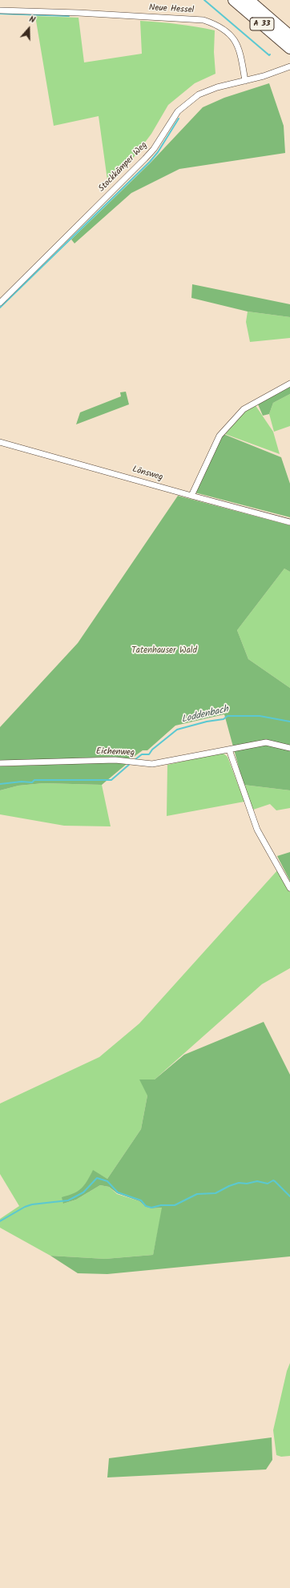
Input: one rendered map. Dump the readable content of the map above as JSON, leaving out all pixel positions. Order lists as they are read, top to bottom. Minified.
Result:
{"streets":{"highway":["A 33"],"street":["Neue Hessel","Stockkämper Weg","Lönsweg","Eichenweg"]},"crossings":[["Neue Hessel","Stockkämper Weg"]],"water":["Loddenbach"],"parks":["Tatenhauser Wald"],"north":"top"}
